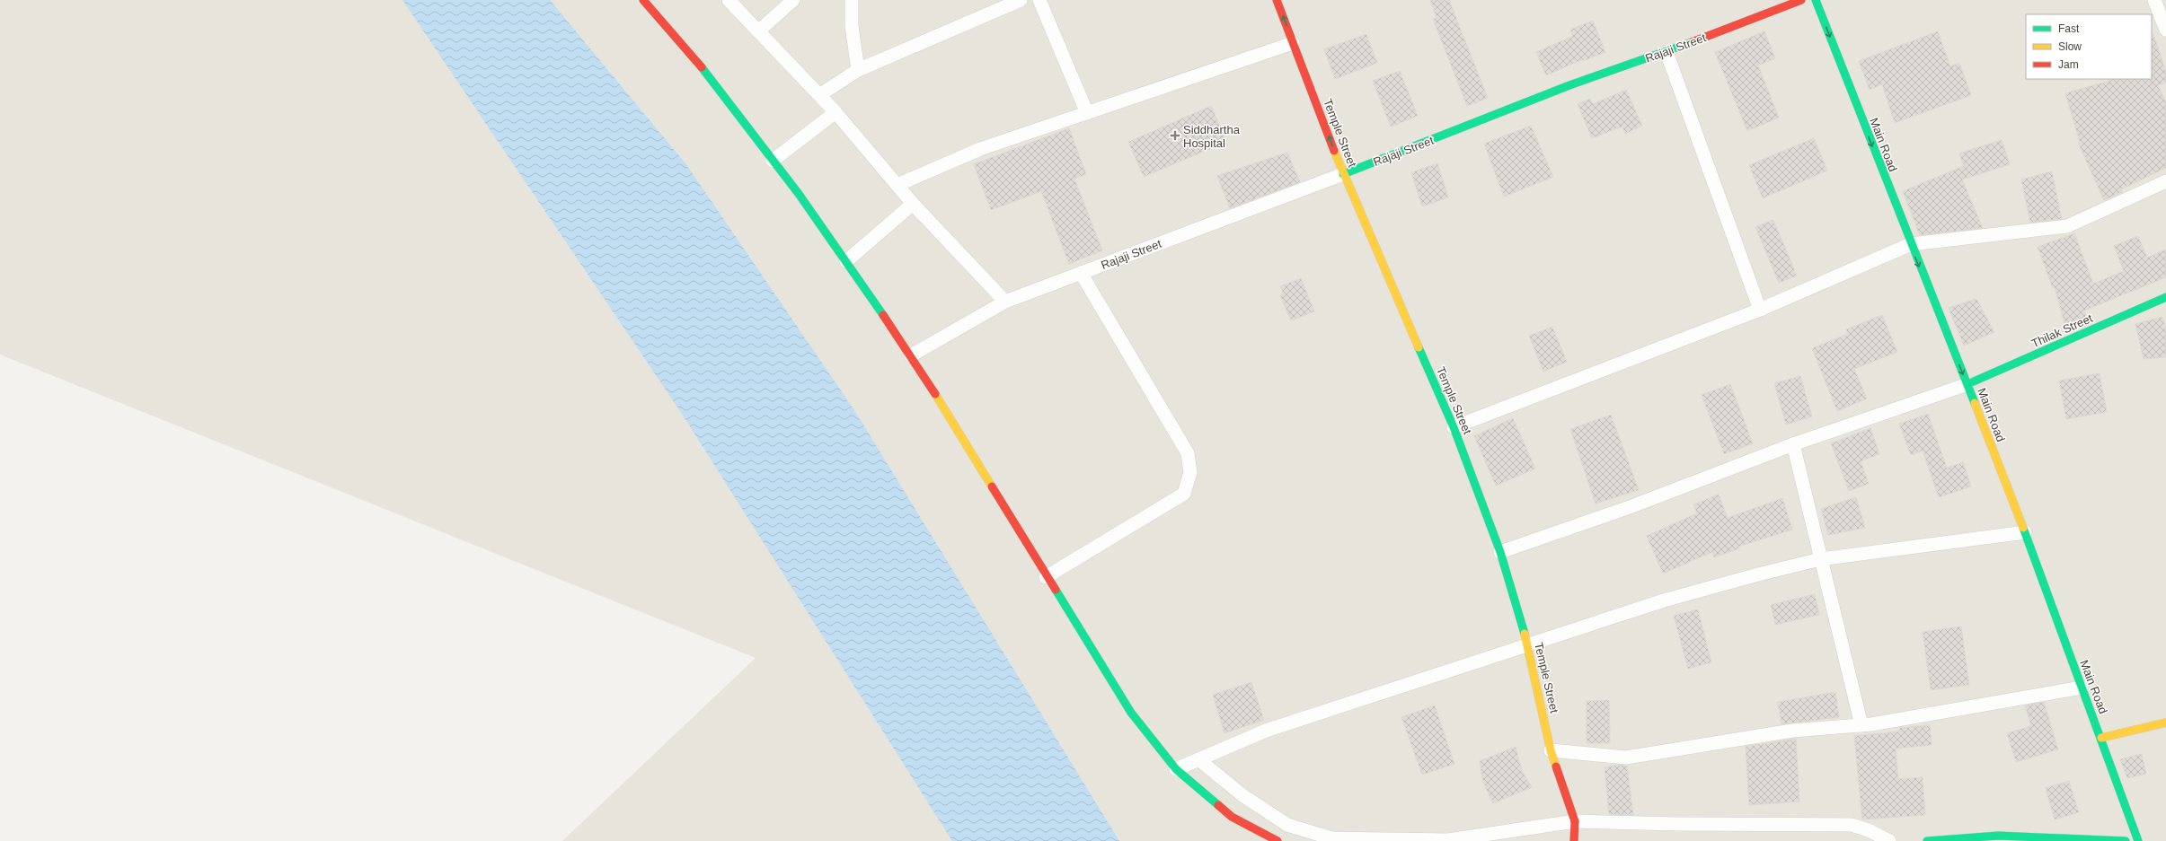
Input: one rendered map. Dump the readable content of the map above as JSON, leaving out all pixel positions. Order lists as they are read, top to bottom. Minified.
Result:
{"streets":{"main road":["Rajaji Street","Temple Street","Main Road","Thilak Street"]},"crossings":[["Rajaji Street","Temple Street"],["Main Road","Thilak Street"]],"one_way":["Main Road"],"places":{"health":["Siddhartha Hospital"]},"legend":["Fast","Slow","Jam"]}
